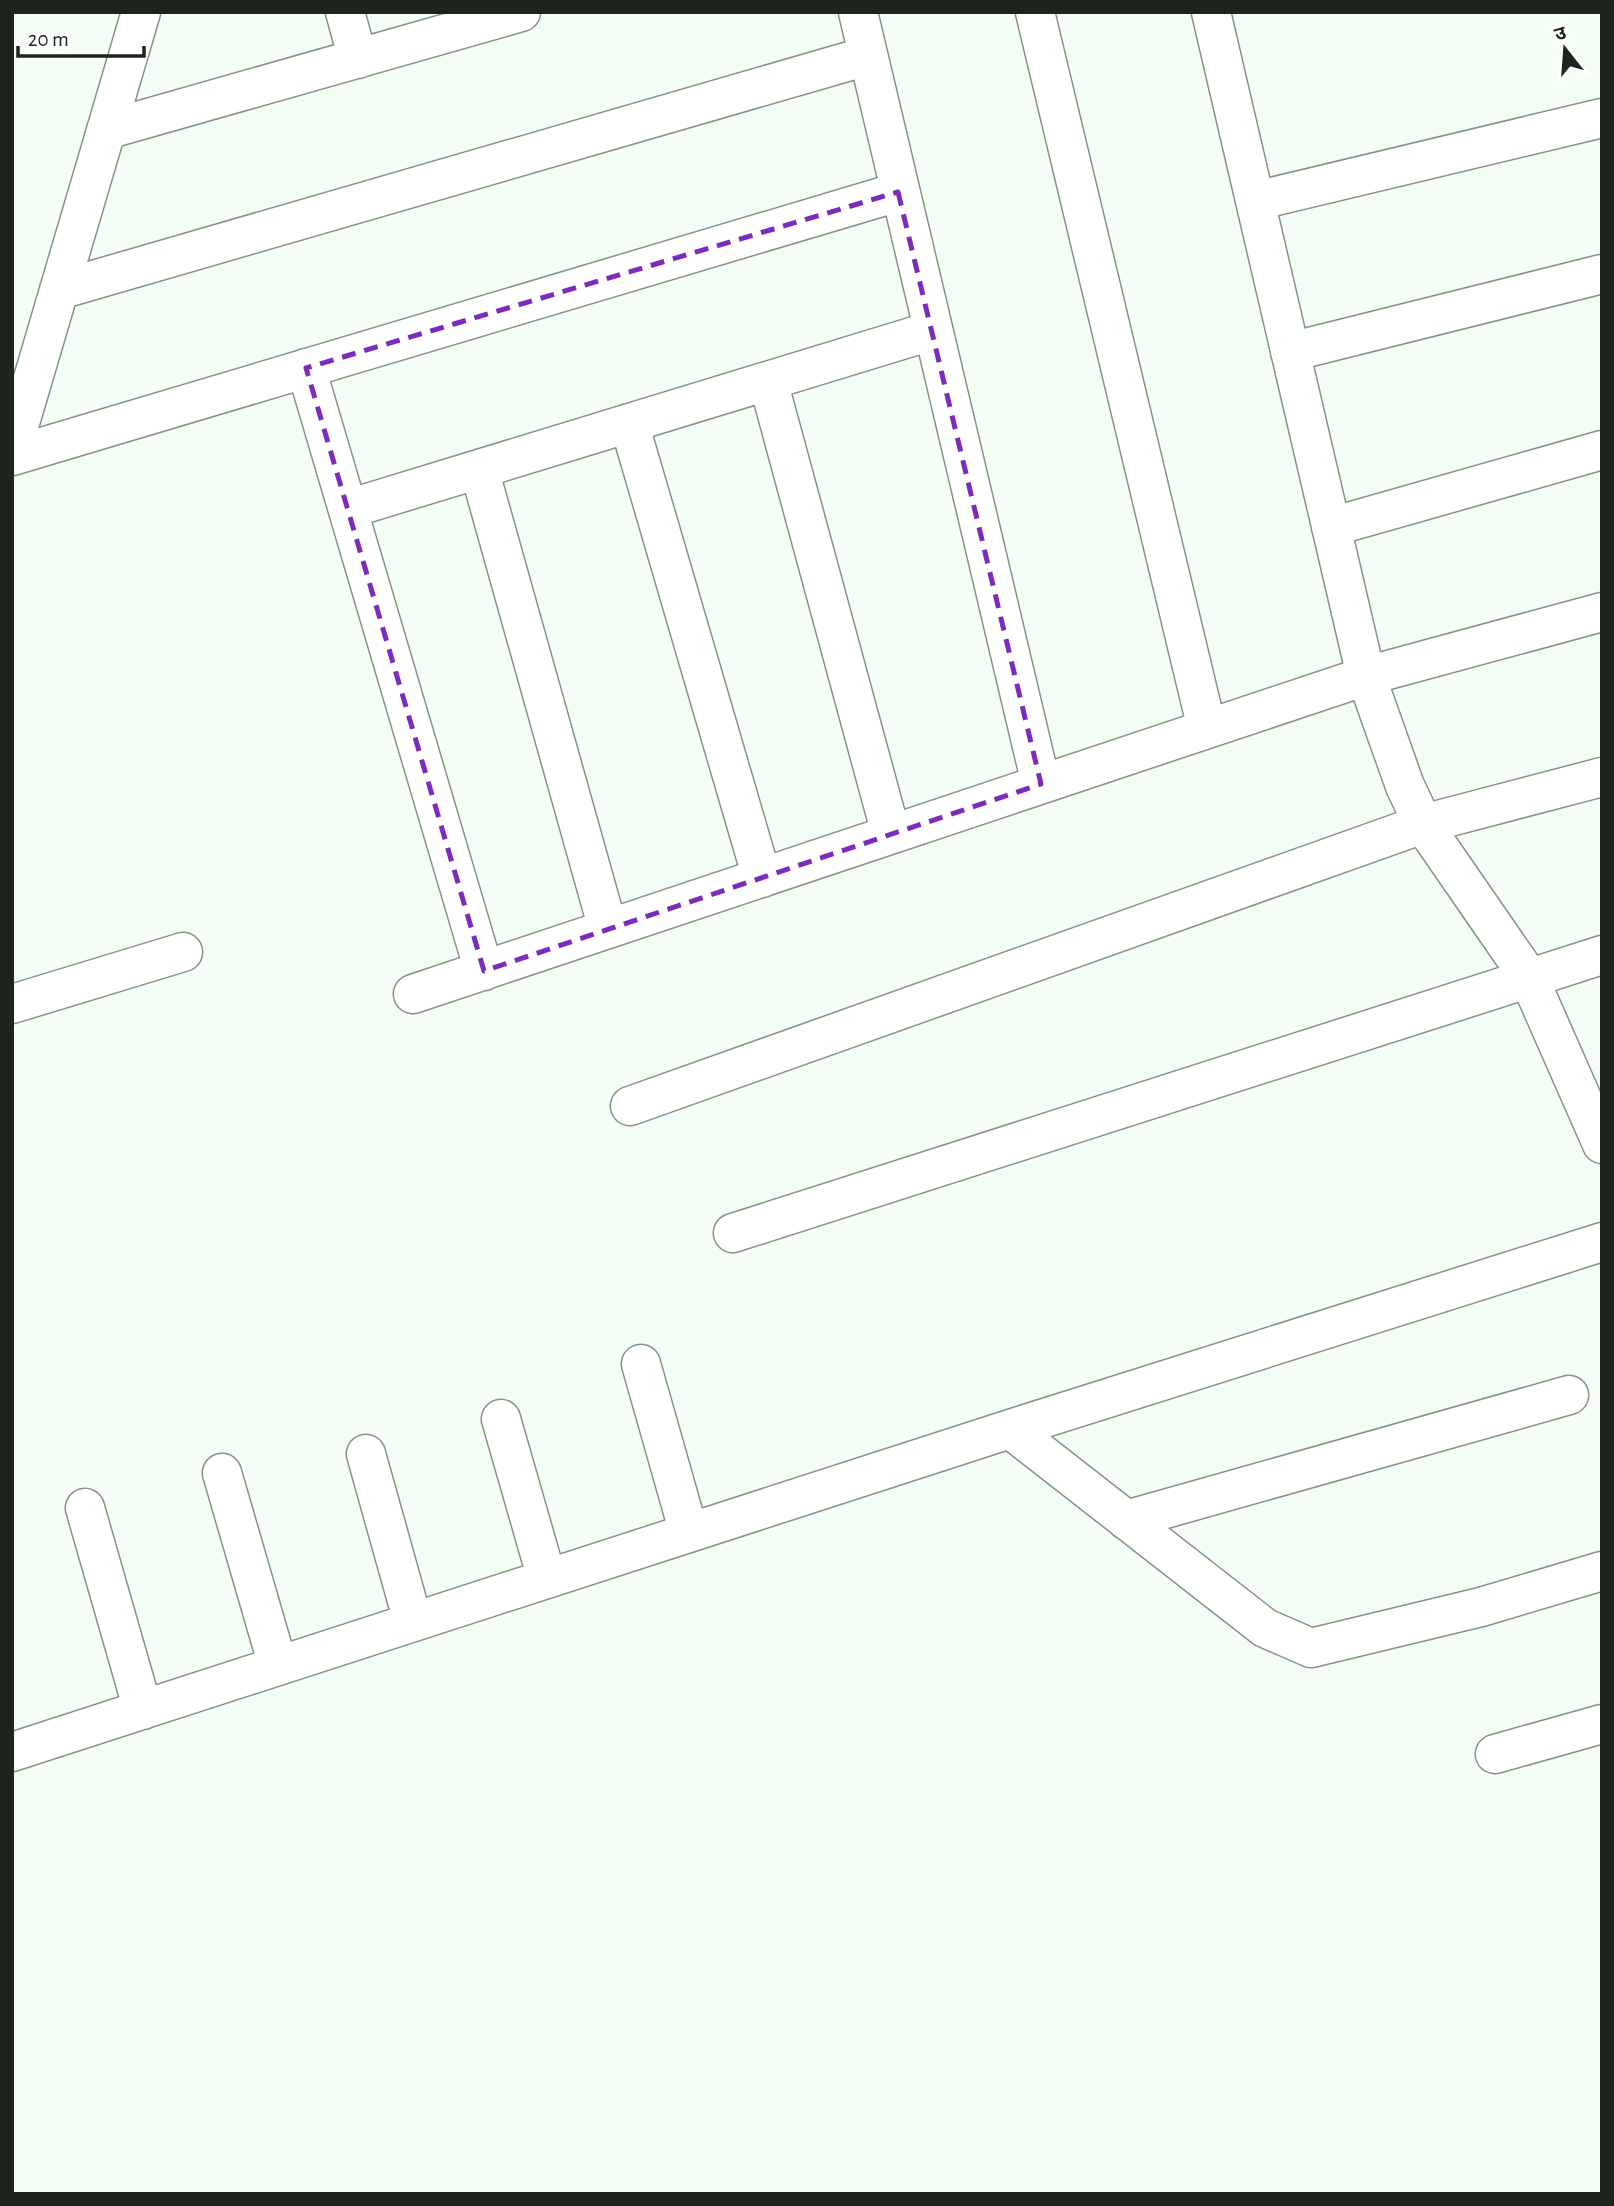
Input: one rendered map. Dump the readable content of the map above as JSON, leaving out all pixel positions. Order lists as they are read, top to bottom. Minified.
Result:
{"scale_bar":"20 m","north":"top"}
